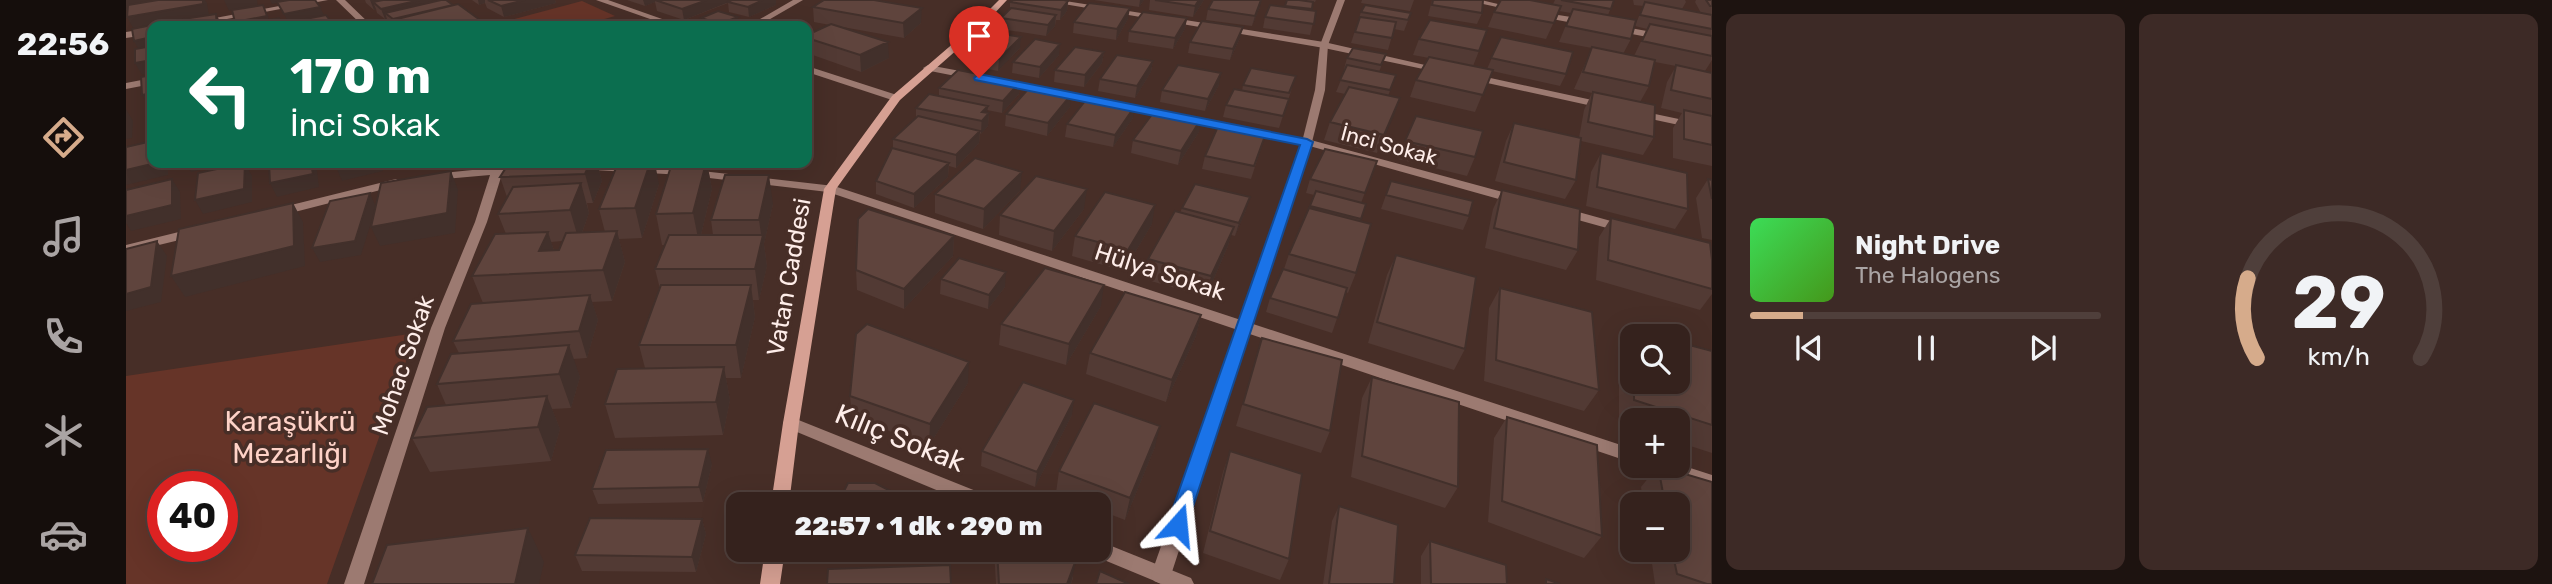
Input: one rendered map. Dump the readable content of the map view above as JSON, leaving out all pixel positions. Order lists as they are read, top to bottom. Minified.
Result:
{"streets":{"main road":["Vatan Caddesi"],"street":["İnci Sokak","Hülya Sokak","Mohac Sokak","Kılıç Sokak"]},"crossings":[["Hülya Sokak","Vatan Caddesi"],["Vatan Caddesi","Kılıç Sokak"]],"parks":["Karaşükrü Mezarlığı"],"page":{"tabs":"22:56","turn":["170 m","İnci Sokak"],"song":["Night Drive","The Halogens"],"map_buttons":["+","−"],"limit":"40","trip":"22:57 · 1 dk · 290 m","gauge":["29","km/h"]}}
